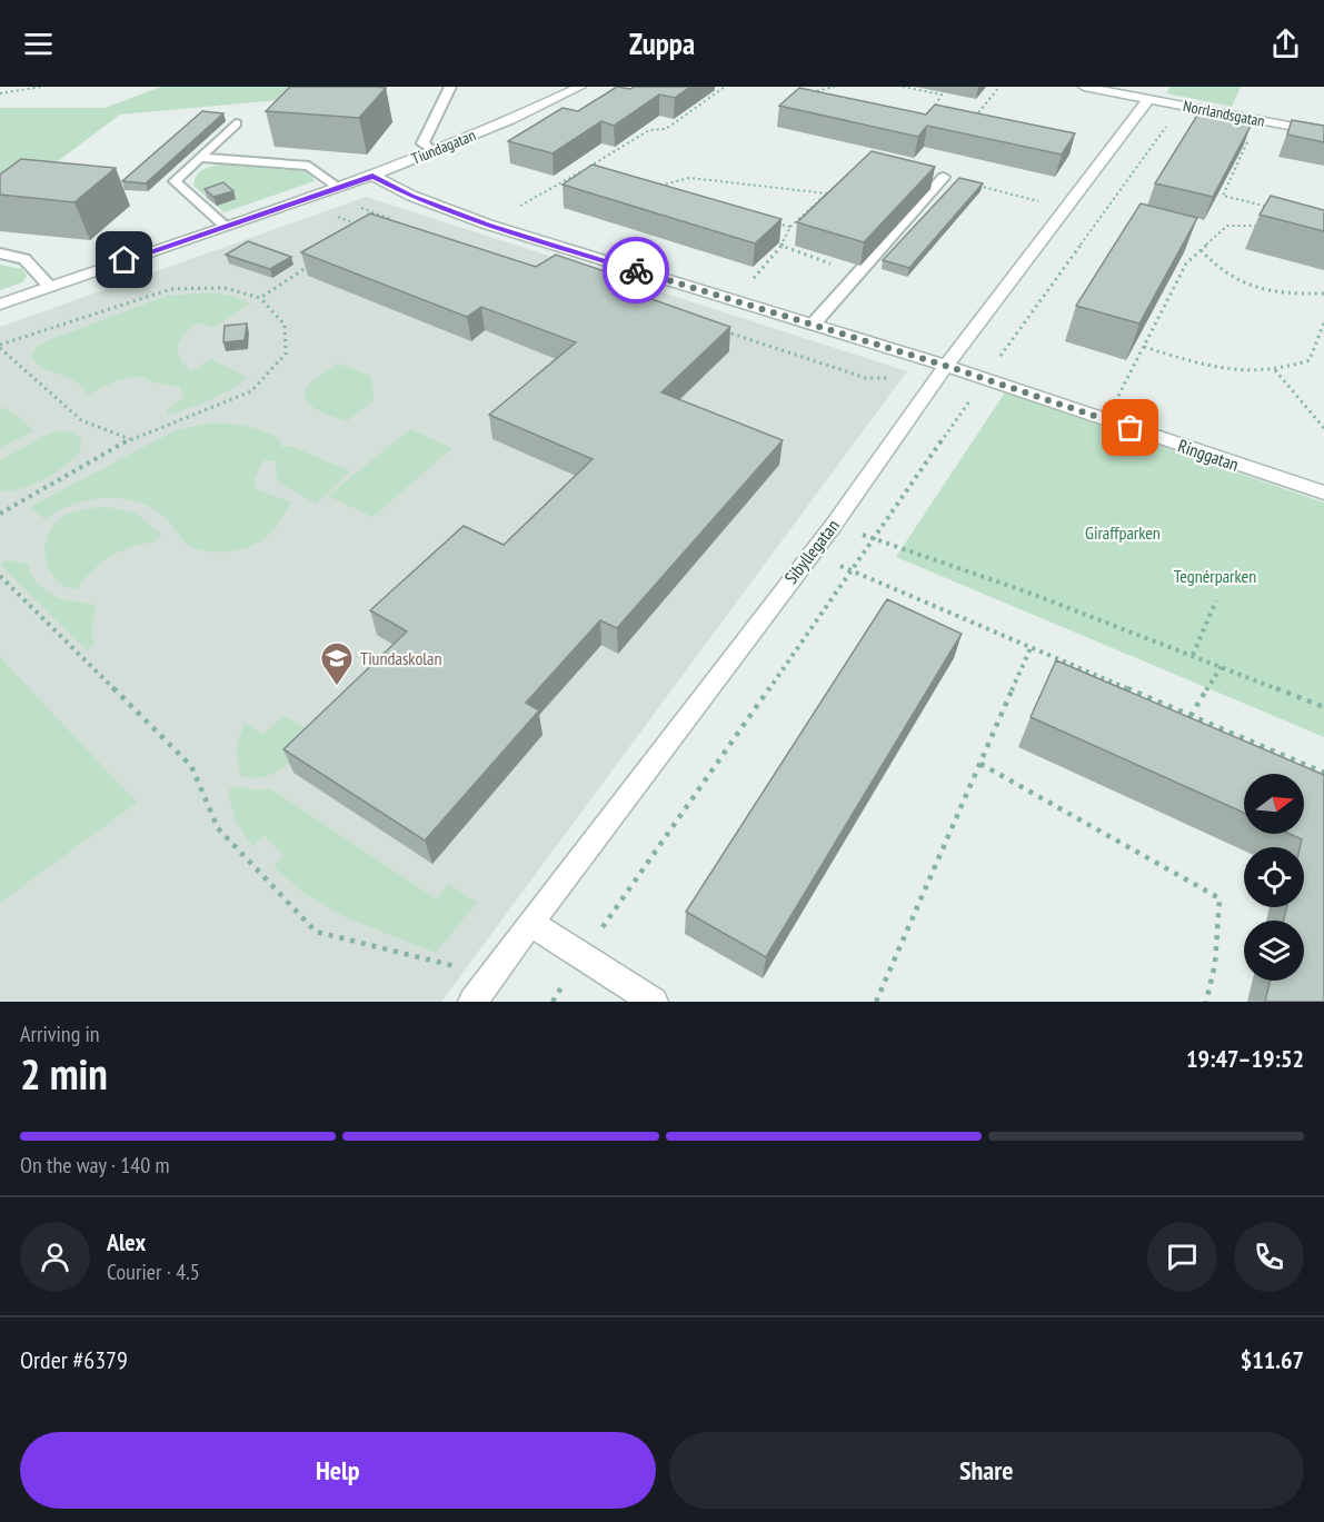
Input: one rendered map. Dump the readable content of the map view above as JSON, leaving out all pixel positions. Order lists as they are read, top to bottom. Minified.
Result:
{"streets":{"street":["Norrlandsgatan","Tiundagatan","Ringgatan","Sibyllegatan"]},"crossings":[["Norrlandsgatan","Sibyllegatan"],["Tiundagatan","Ringgatan"],["Ringgatan","Sibyllegatan"]],"parks":["Giraffparken","Tegnérparken"],"places":{"school or university":["Tiundaskolan"]},"north":"right","page":{"header":"Zuppa","heading":["2 min","Arriving in","19:47–19:52"],"panel":["Alex","Courier · 4.5","Order #6379","$11.67"],"bar":"On the way · 140 m","buttons":["Help","Share"]}}
